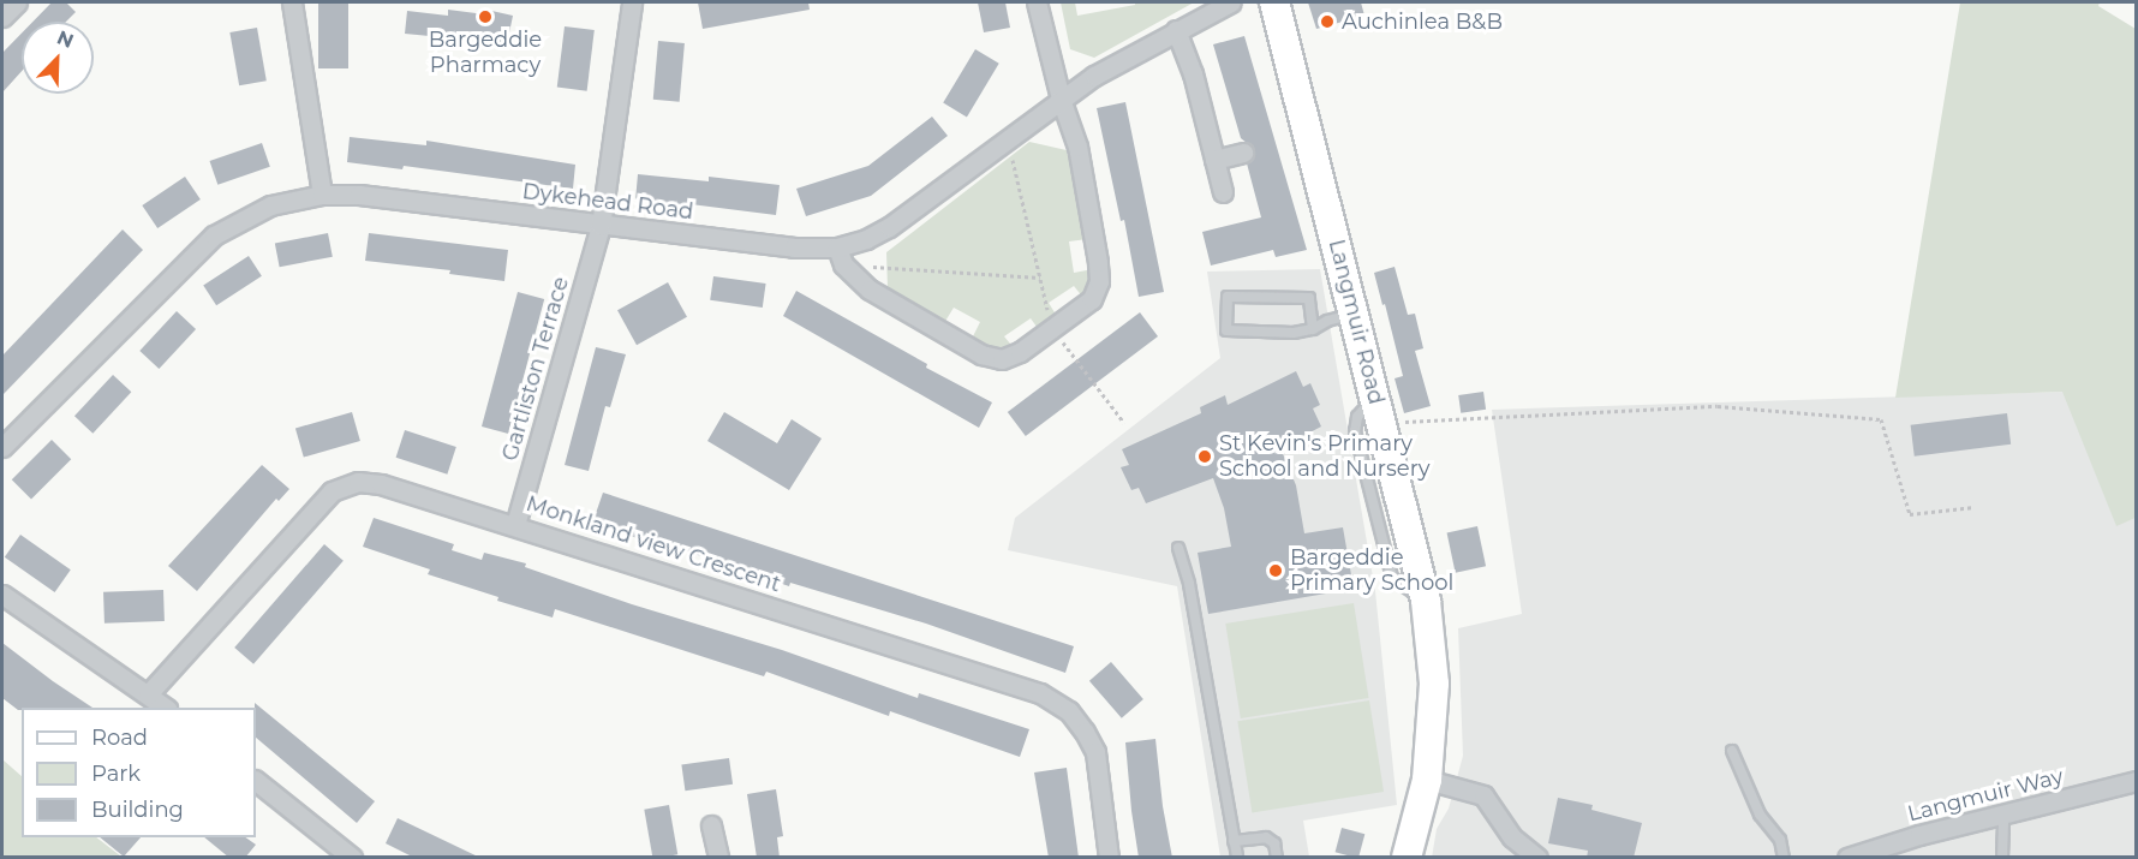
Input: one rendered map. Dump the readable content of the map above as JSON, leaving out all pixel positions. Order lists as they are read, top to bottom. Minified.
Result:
{"streets":{"main road":["Langmuir Road"],"street":["Dykehead Road","Gartliston Terrace","Monkland view Crescent","Langmuir Way"]},"crossings":[["Dykehead Road","Gartliston Terrace"],["Gartliston Terrace","Monkland view Crescent"]],"places":["Bargeddie Pharmacy","Auchinlea B&B","St Kevin's Primary School and Nursery","Bargeddie Primary School"],"legend":["Road","Park","Building"],"north":"top right"}
